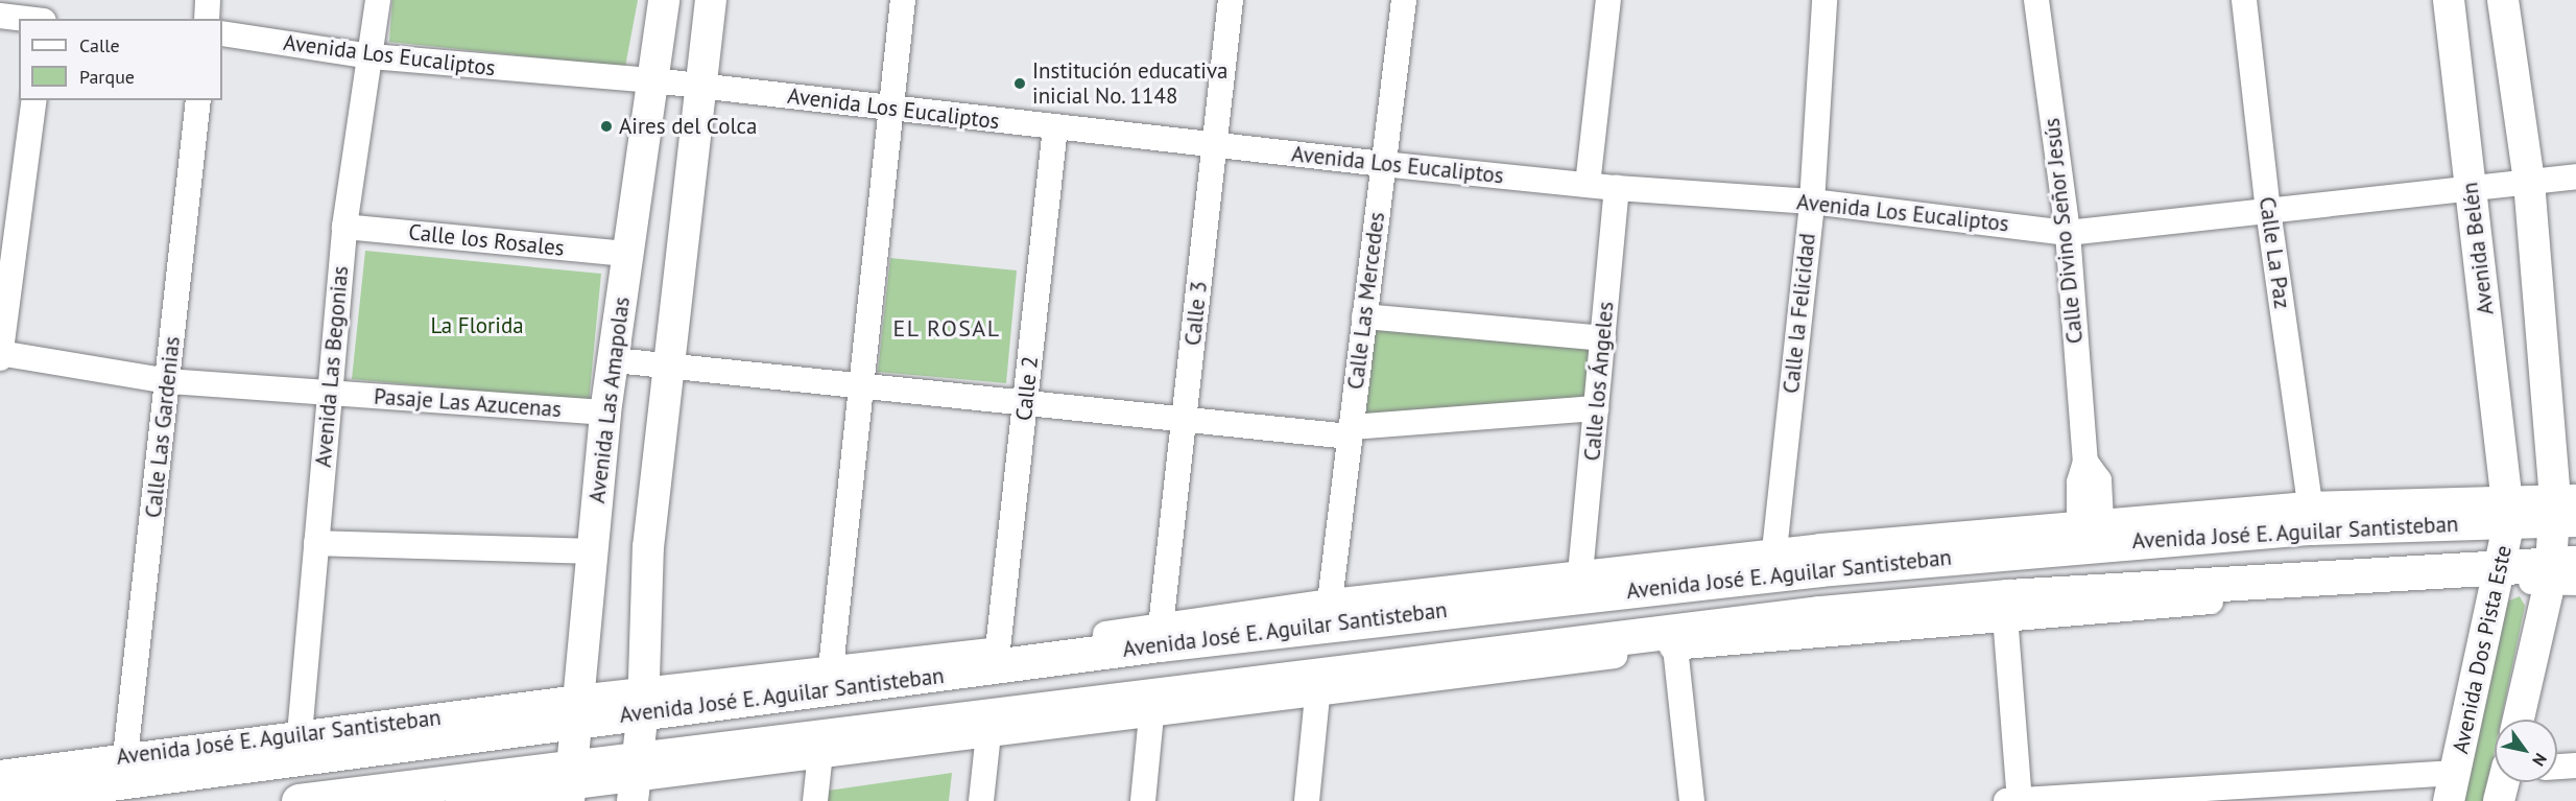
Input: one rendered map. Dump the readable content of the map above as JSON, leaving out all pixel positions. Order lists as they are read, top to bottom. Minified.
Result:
{"streets":{"main road":["Avenida José E. Aguilar Santisteban"],"street":["Avenida Los Eucaliptos","Calle Divino Señor Jesús","Calle los Rosales","Avenida Belén","Calle La Paz","Calle Las Mercedes","Calle 3","Calle la Felicidad","Avenida Las Begonias","Calle los Ángeles","Calle 2","Avenida Las Amapolas","Pasaje Las Azucenas","Calle Las Gardenias","Avenida Dos Pista Este"]},"crossings":[["Avenida Los Eucaliptos","Calle Divino Señor Jesús"],["Avenida Los Eucaliptos","Avenida Belén"],["Avenida Los Eucaliptos","Calle La Paz"],["Avenida Los Eucaliptos","Calle Las Mercedes"],["Avenida Los Eucaliptos","Calle 3"],["Avenida Los Eucaliptos","Calle la Felicidad"],["Avenida Los Eucaliptos","Avenida Las Begonias"],["Avenida Los Eucaliptos","Calle los Ángeles"],["Avenida Los Eucaliptos","Calle 2"],["Avenida Los Eucaliptos","Avenida Las Amapolas"],["Calle Divino Señor Jesús","Avenida José E. Aguilar Santisteban"],["Calle los Rosales","Avenida Las Begonias"],["Calle los Rosales","Avenida Las Amapolas"],["Avenida Belén","Avenida José E. Aguilar Santisteban"],["Avenida Belén","Avenida Dos Pista Este"],["Calle La Paz","Avenida José E. Aguilar Santisteban"],["Calle Las Mercedes","Avenida José E. Aguilar Santisteban"],["Calle 3","Avenida José E. Aguilar Santisteban"],["Calle la Felicidad","Avenida José E. Aguilar Santisteban"],["Avenida Las Begonias","Pasaje Las Azucenas"],["Avenida Las Begonias","Avenida José E. Aguilar Santisteban"],["Calle los Ángeles","Avenida José E. Aguilar Santisteban"],["Calle 2","Avenida José E. Aguilar Santisteban"],["Avenida Las Amapolas","Pasaje Las Azucenas"],["Avenida Las Amapolas","Avenida José E. Aguilar Santisteban"],["Pasaje Las Azucenas","Calle Las Gardenias"],["Calle Las Gardenias","Avenida José E. Aguilar Santisteban"],["Avenida José E. Aguilar Santisteban","Avenida Dos Pista Este"]],"districts":["EL ROSAL"],"parks":["La Florida"],"places":["Institución educativa inicial No. 1148","Aires del Colca"],"legend":["Calle","Parque"],"north":"bottom right"}
